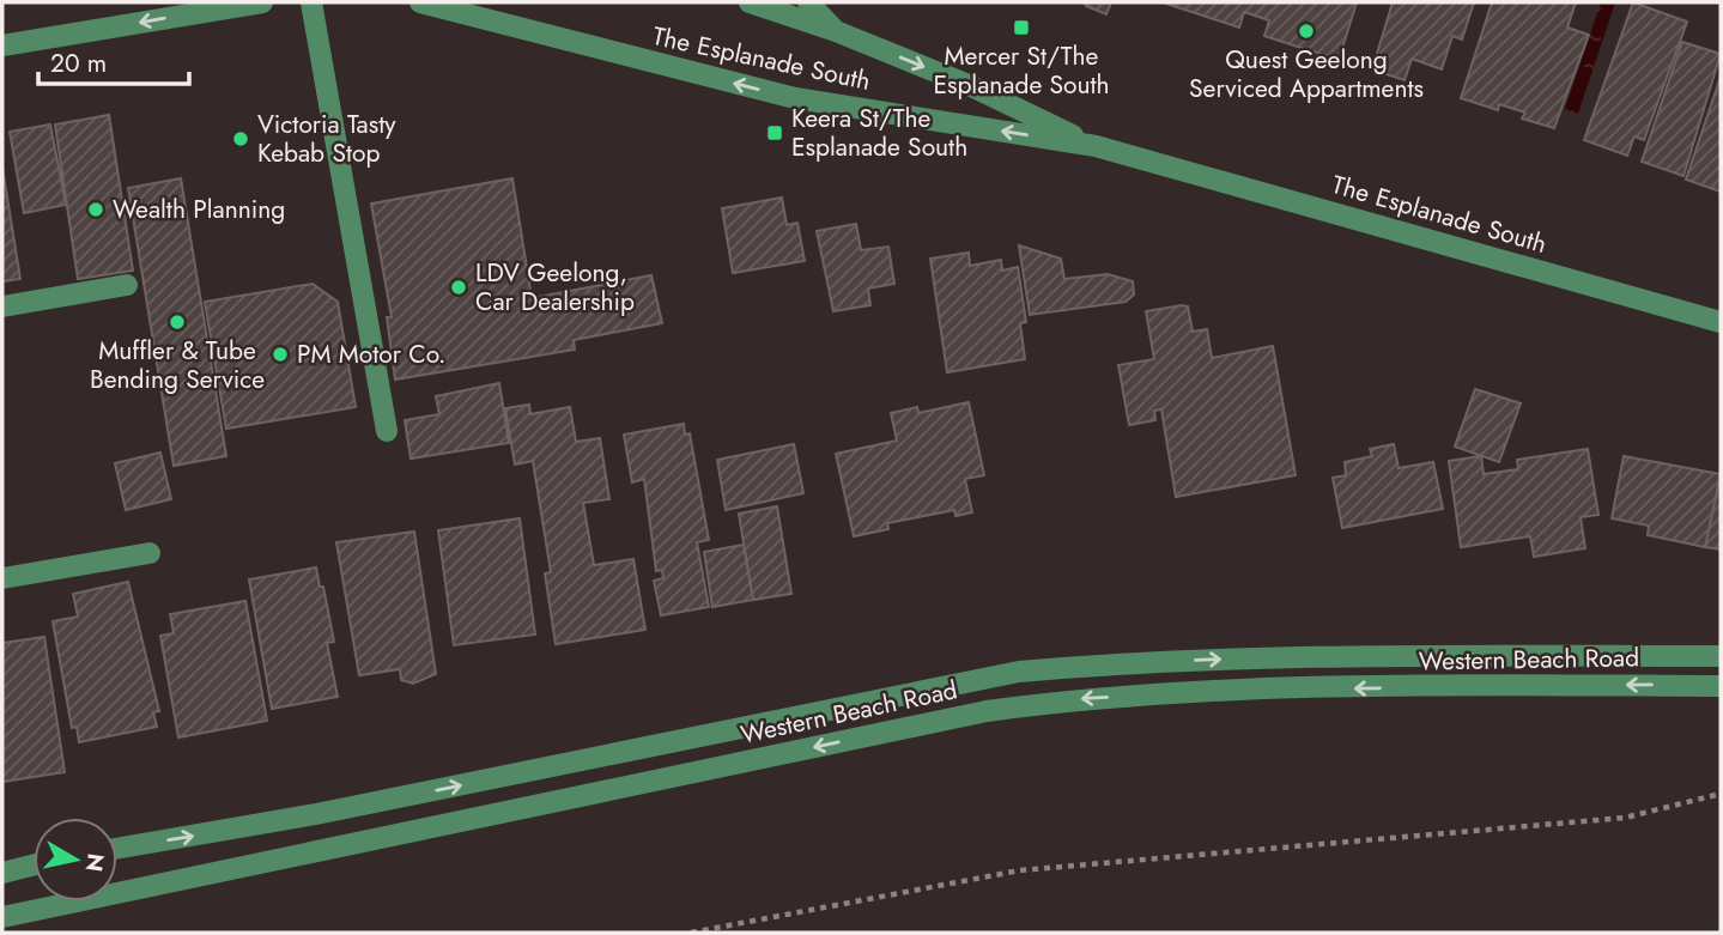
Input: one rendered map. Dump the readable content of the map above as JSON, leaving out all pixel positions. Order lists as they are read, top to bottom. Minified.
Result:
{"streets":{"street":["The Esplanade South","Western Beach Road"]},"places":{"transit":["Mercer St/The Esplanade South","Keera St/The Esplanade South"],"other":["Quest Geelong Serviced Appartments","Victoria Tasty Kebab Stop","Wealth Planning","LDV Geelong, Car Dealership","Muffler & Tube Bending Service","PM Motor Co."]},"scale_bar":"20 m","north":"right"}
